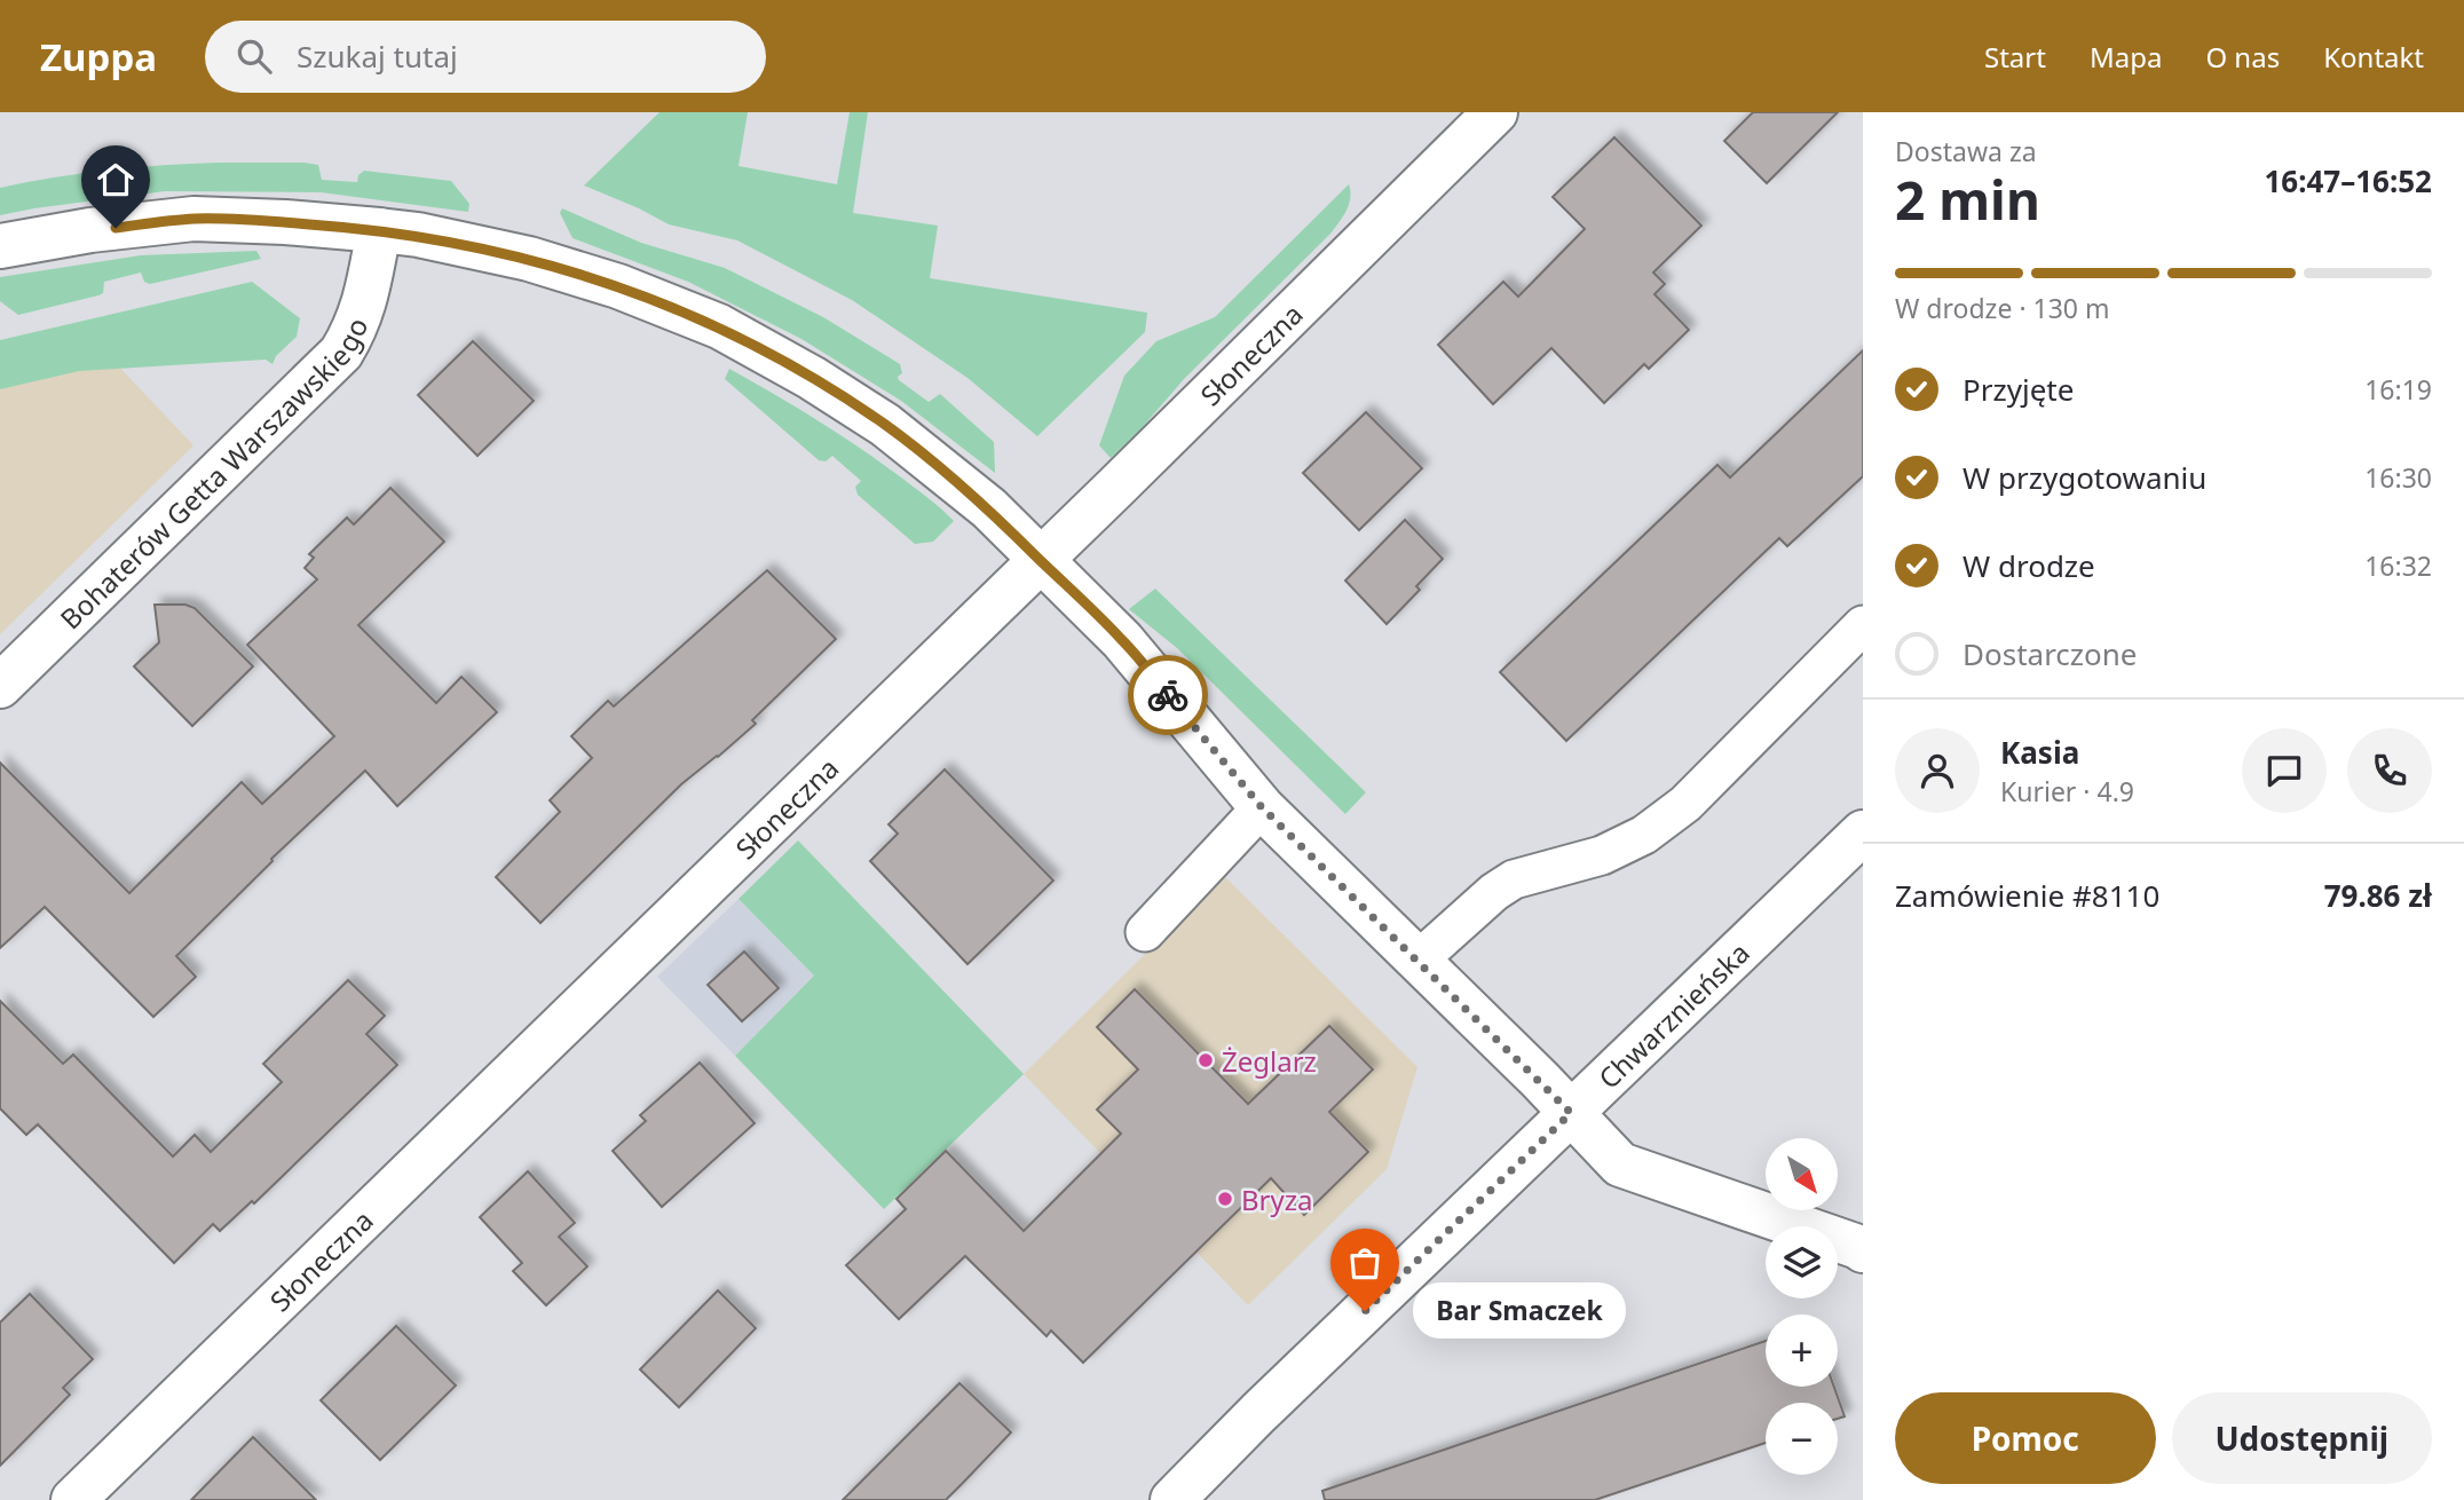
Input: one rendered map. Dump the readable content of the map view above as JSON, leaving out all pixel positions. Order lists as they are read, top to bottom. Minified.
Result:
{"streets":{"street":["Słoneczna","Bohaterów Getta Warszawskiego","Chwarznieńska"]},"places":["Żeglarz","Bryza","Bar Smaczek"],"north":"bottom right","page":{"header":"Zuppa","search":"Szukaj tutaj","nav":["Start","Mapa","O nas","Kontakt"],"heading":["2 min","Dostawa za","16:47–16:52"],"panel":["Kasia","Kurier · 4.9","Zamówienie #8110","79.86 zł"],"bar":"W drodze · 130 m","list":[["Przyjęte","16:19"],["W przygotowaniu","16:30"],["W drodze","16:32"],"Dostarczone"],"map_buttons":["+","−"],"bubble":"Bar Smaczek","buttons":["Pomoc","Udostępnij"]}}
